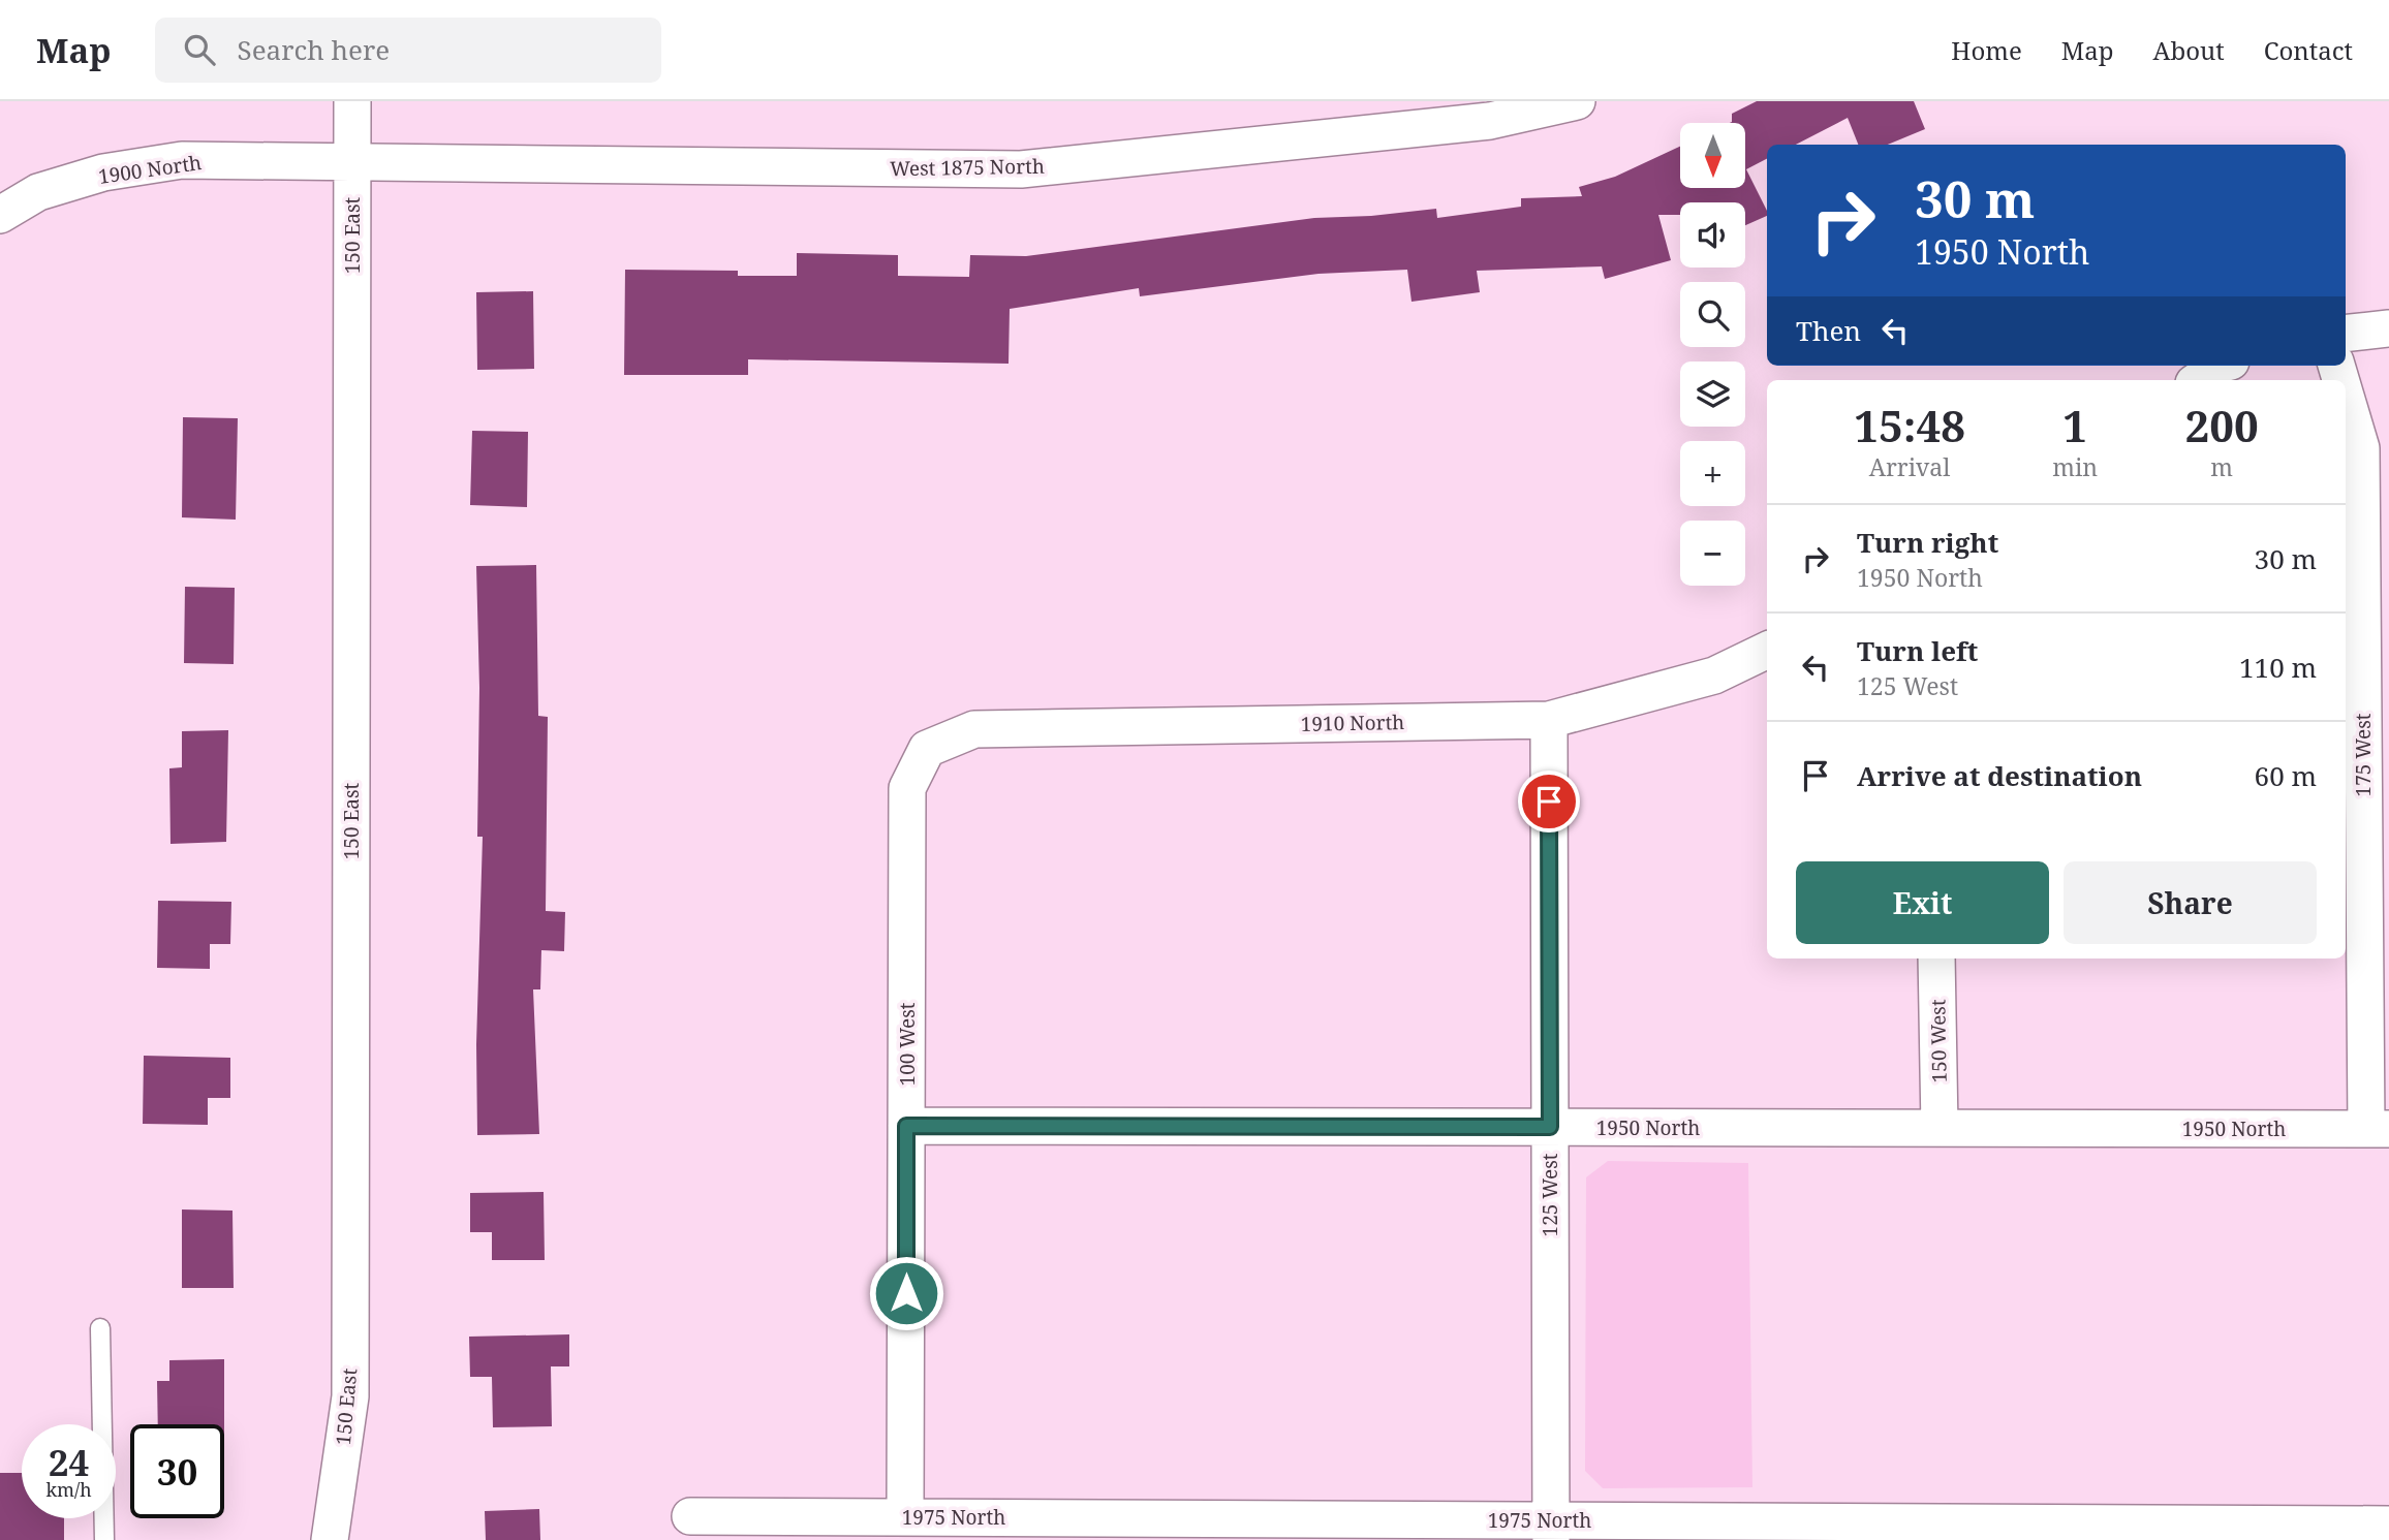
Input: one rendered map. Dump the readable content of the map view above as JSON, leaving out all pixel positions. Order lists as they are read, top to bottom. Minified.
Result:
{"streets":{"street":["West 1875 North","1900 North","150 East","1910 North","175 West","150 West","100 West","1950 North","125 West","1975 North"]},"crossings":[["West 1875 North","1900 North"],["West 1875 North","150 East"],["1900 North","150 East"],["1910 North","100 West"],["1910 North","125 West"],["175 West","1950 North"],["150 West","1950 North"],["100 West","1950 North"],["100 West","1975 North"],["1950 North","125 West"],["125 West","1975 North"]],"north":"bottom","page":{"header":"Map","search":"Search here","nav":["Home","Map","About","Contact"],"map_buttons":["+","−"],"turn":["30 m","1950 North"],"then":"Then","eta":["15:48","Arrival","1","min","200","m"],"list":[{"name":"Turn right","note":"1950 North","value":"30 m"},{"name":"Turn left","note":"125 West","value":"110 m"},{"name":"Arrive at destination","value":"60 m"}],"buttons":["Exit","Share"],"speed":"24 km/h","limit":"30"}}
